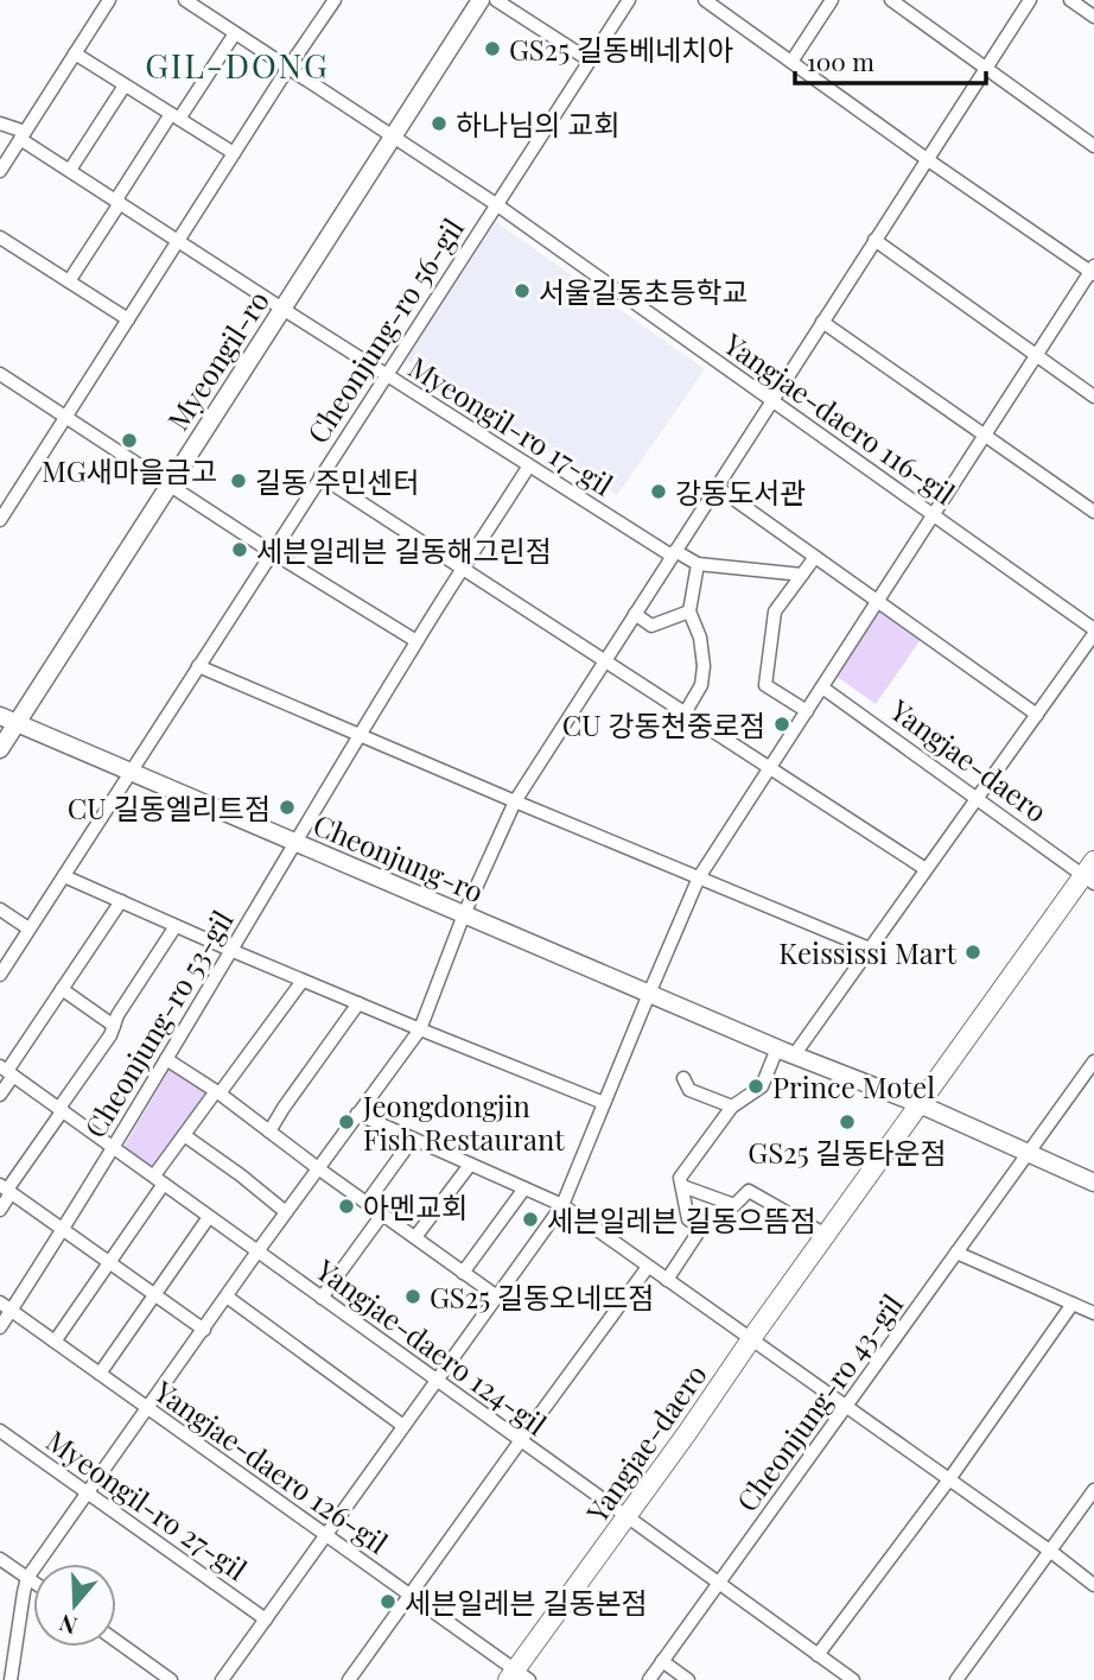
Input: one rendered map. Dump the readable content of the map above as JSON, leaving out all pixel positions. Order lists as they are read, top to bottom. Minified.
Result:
{"streets":{"main road":["Myeongil-ro","Yangjae-daero","Cheonjung-ro"],"street":["Cheonjung-ro 56-gil","Yangjae-daero 116-gil","Myeongil-ro 17-gil","Cheonjung-ro 53-gil","Yangjae-daero 124-gil","Cheonjung-ro 43-gil","Yangjae-daero 126-gil","Myeongil-ro 27-gil"]},"crossings":[["Cheonjung-ro 56-gil","Yangjae-daero 116-gil"],["Cheonjung-ro 56-gil","Myeongil-ro 17-gil"],["Cheonjung-ro 56-gil","Cheonjung-ro"],["Myeongil-ro","Yangjae-daero 116-gil"],["Myeongil-ro","Myeongil-ro 17-gil"],["Myeongil-ro","Cheonjung-ro"],["Myeongil-ro 17-gil","Cheonjung-ro 53-gil"],["Yangjae-daero","Cheonjung-ro"],["Yangjae-daero","Yangjae-daero 124-gil"],["Yangjae-daero","Yangjae-daero 126-gil"],["Cheonjung-ro","Cheonjung-ro 53-gil"],["Cheonjung-ro","Cheonjung-ro 43-gil"],["Cheonjung-ro 53-gil","Yangjae-daero 124-gil"],["Cheonjung-ro 53-gil","Yangjae-daero 126-gil"],["Yangjae-daero 124-gil","Cheonjung-ro 43-gil"]],"districts":["GIL-DONG"],"places":["GS25 길동베네치아","하나님의 교회","서울길동초등학교","MG새마을금고","길동 주민센터","강동도서관","세븐일레븐 길동해그린점","CU 강동천중로점","CU 길동엘리트점","Keississi Mart","Prince Motel","Jeongdongjin Fish Restaurant","GS25 길동타운점","아멘교회","세븐일레븐 길동으뜸점","GS25 길동오네뜨점","세븐일레븐 길동본점"],"scale_bar":"100 m","north":"bottom"}
